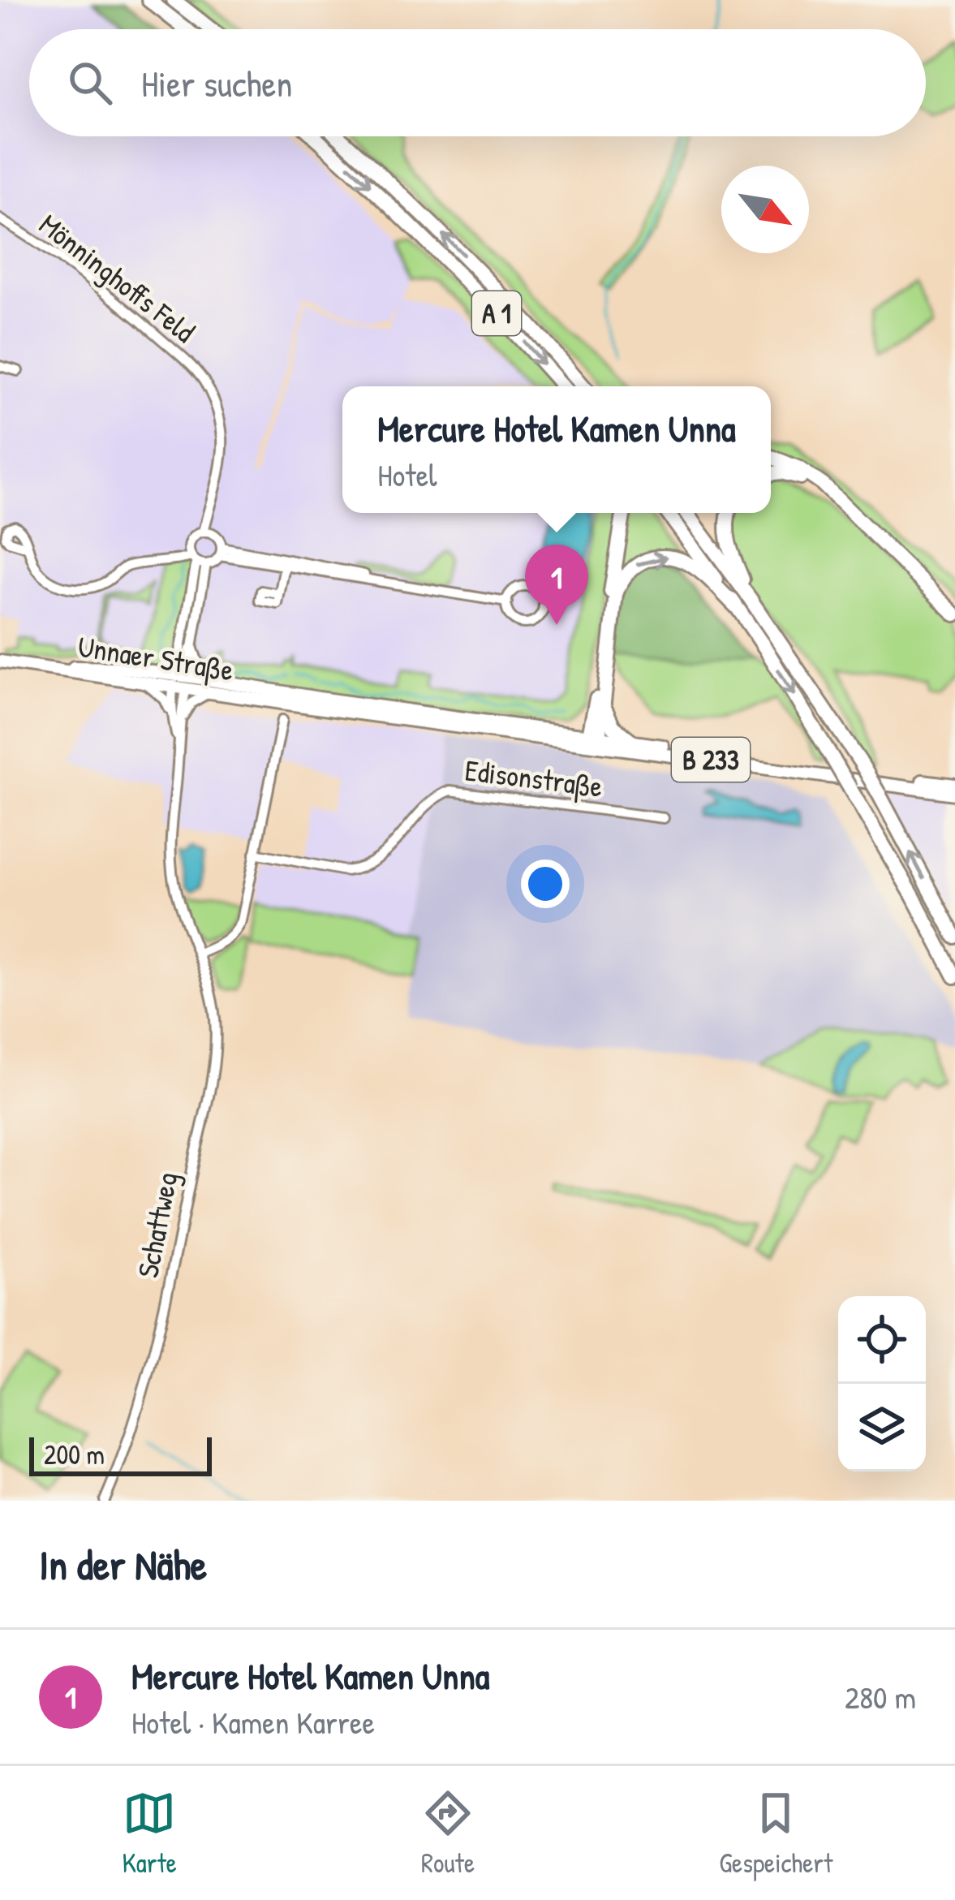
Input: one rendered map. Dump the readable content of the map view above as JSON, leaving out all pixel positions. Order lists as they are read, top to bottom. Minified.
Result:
{"streets":{"highway":["A 1"],"main road":["Unnaer Straße","B 233"],"street":["Mönninghoffs Feld","Edisonstraße","Schattweg"]},"crossings":[["Unnaer Straße","Schattweg"]],"scale_bar":"200 m","north":"bottom right","page":{"search":"Hier suchen","popup":["Mercure Hotel Kamen Unna","Hotel"],"pins":"1","scale":"200 m","heading":"In der Nähe","list":[{"mark":"1","name":"Mercure Hotel Kamen Unna","note":"Hotel · Kamen Karree","value":"280 m"}],"nav":["Karte","Route","Gespeichert"]}}
